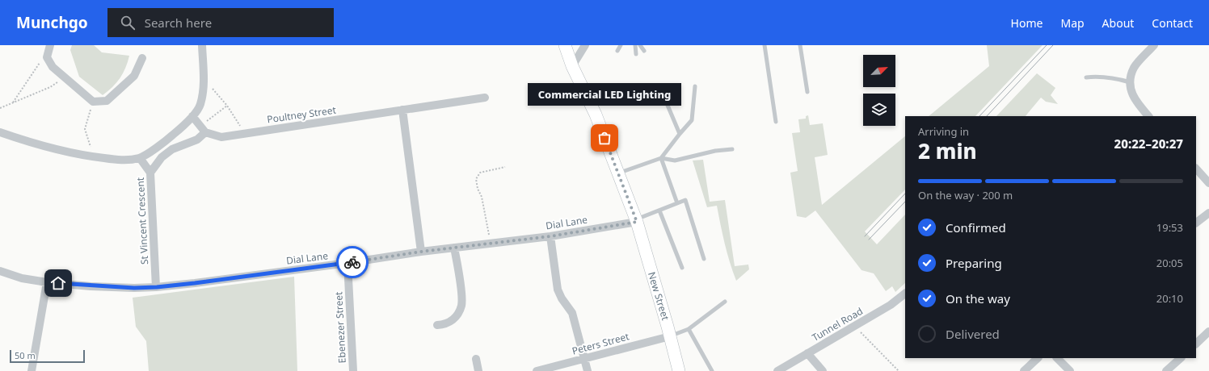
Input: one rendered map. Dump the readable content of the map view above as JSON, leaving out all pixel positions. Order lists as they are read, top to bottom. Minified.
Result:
{"streets":{"street":["Poultney Street","St Vincent Crescent","Dial Lane","New Street","Tunnel Road","Ebenezer Street","Peters Street"]},"crossings":[["St Vincent Crescent","Dial Lane"],["Dial Lane","New Street"],["Dial Lane","Ebenezer Street"],["New Street","Peters Street"]],"places":["Commercial LED Lighting"],"scale_bar":"50 m","north":"top right","page":{"header":"Munchgo","search":"Search here","nav":["Home","Map","About","Contact"],"bubble":"Commercial LED Lighting","heading":["2 min","Arriving in","20:22–20:27"],"bar":"On the way · 200 m","list":[["Confirmed","19:53"],["Preparing","20:05"],["On the way","20:10"],"Delivered"],"scale":"50 m"}}
